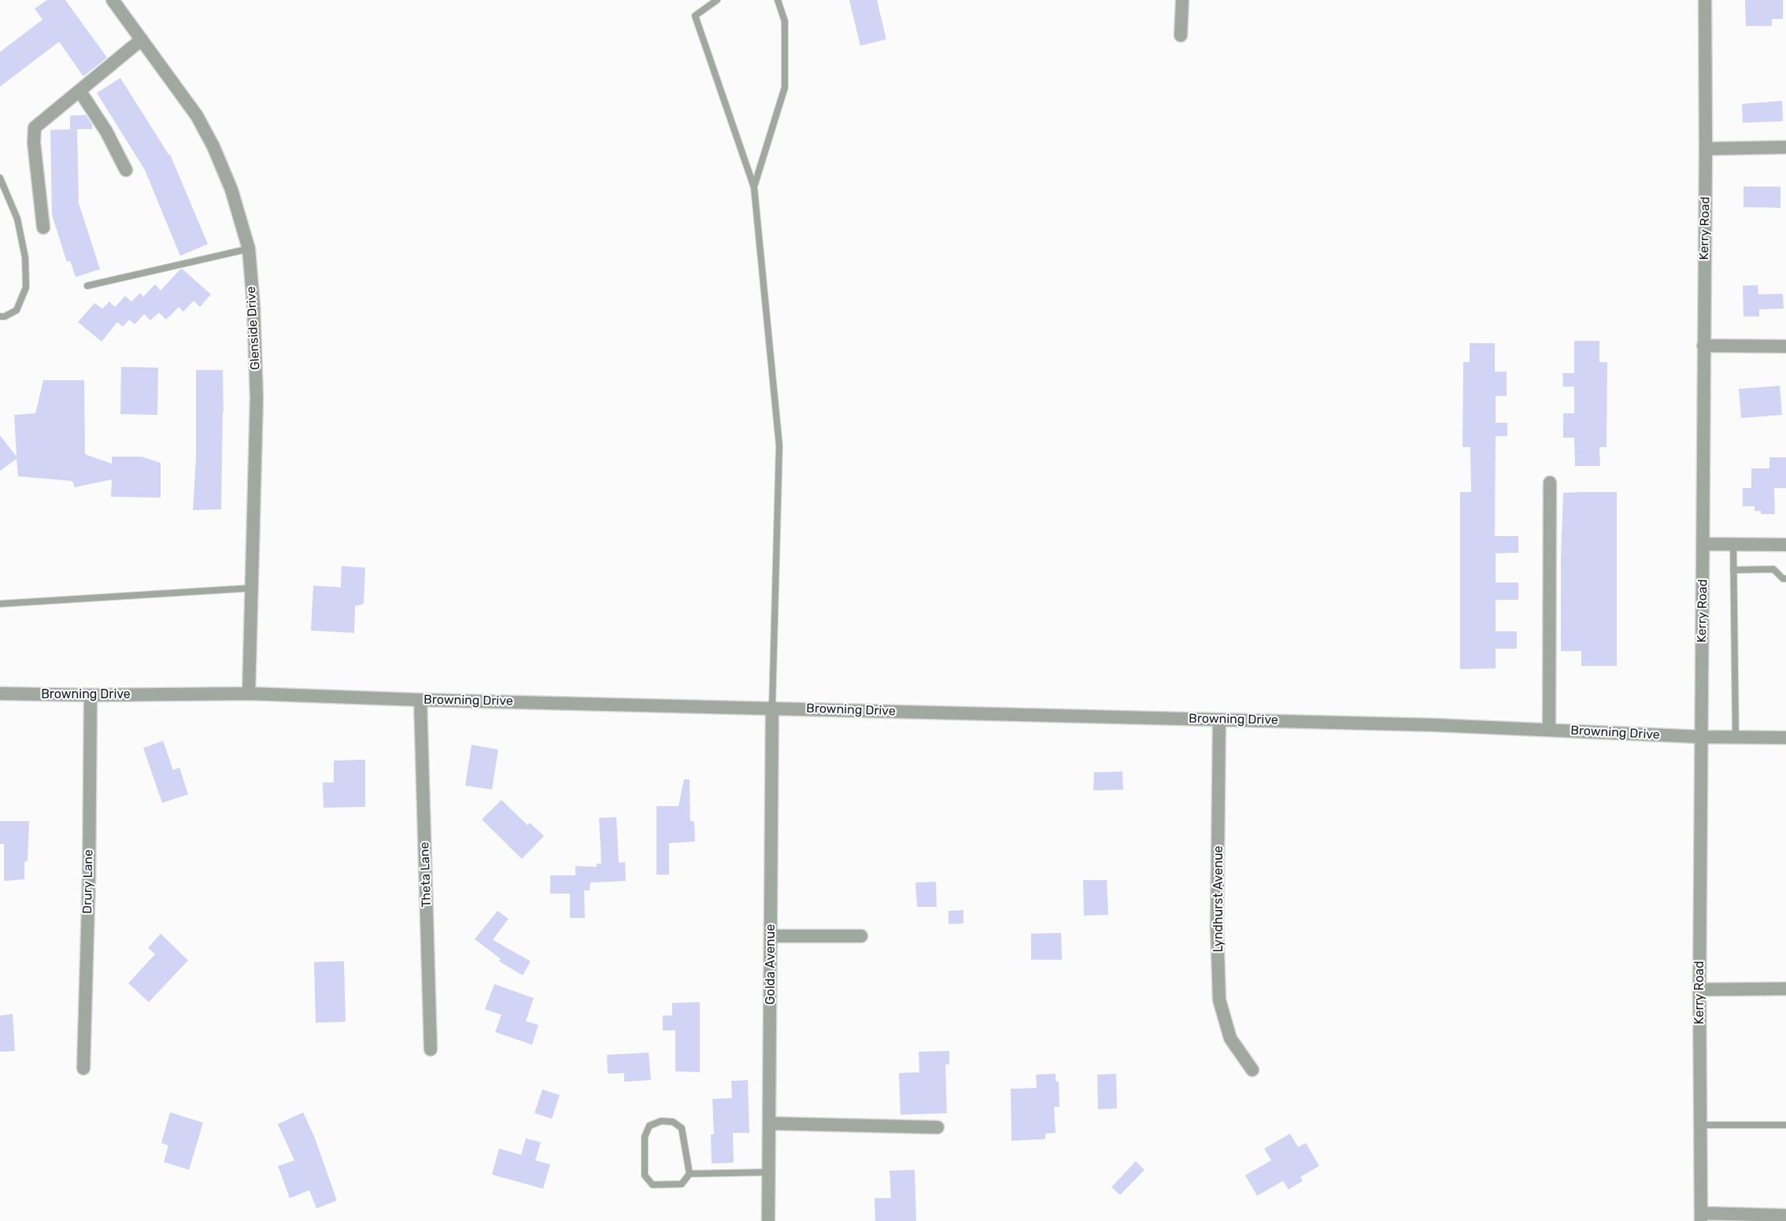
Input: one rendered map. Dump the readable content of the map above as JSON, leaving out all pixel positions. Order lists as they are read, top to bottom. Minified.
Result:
{"streets":{"street":["Kerry Road","Glenside Drive","Browning Drive","Theta Lane","Drury Lane","Lyndhurst Avenue","Golda Avenue"]},"crossings":[["Kerry Road","Browning Drive"],["Glenside Drive","Browning Drive"],["Browning Drive","Theta Lane"],["Browning Drive","Drury Lane"],["Browning Drive","Lyndhurst Avenue"],["Browning Drive","Golda Avenue"]]}
